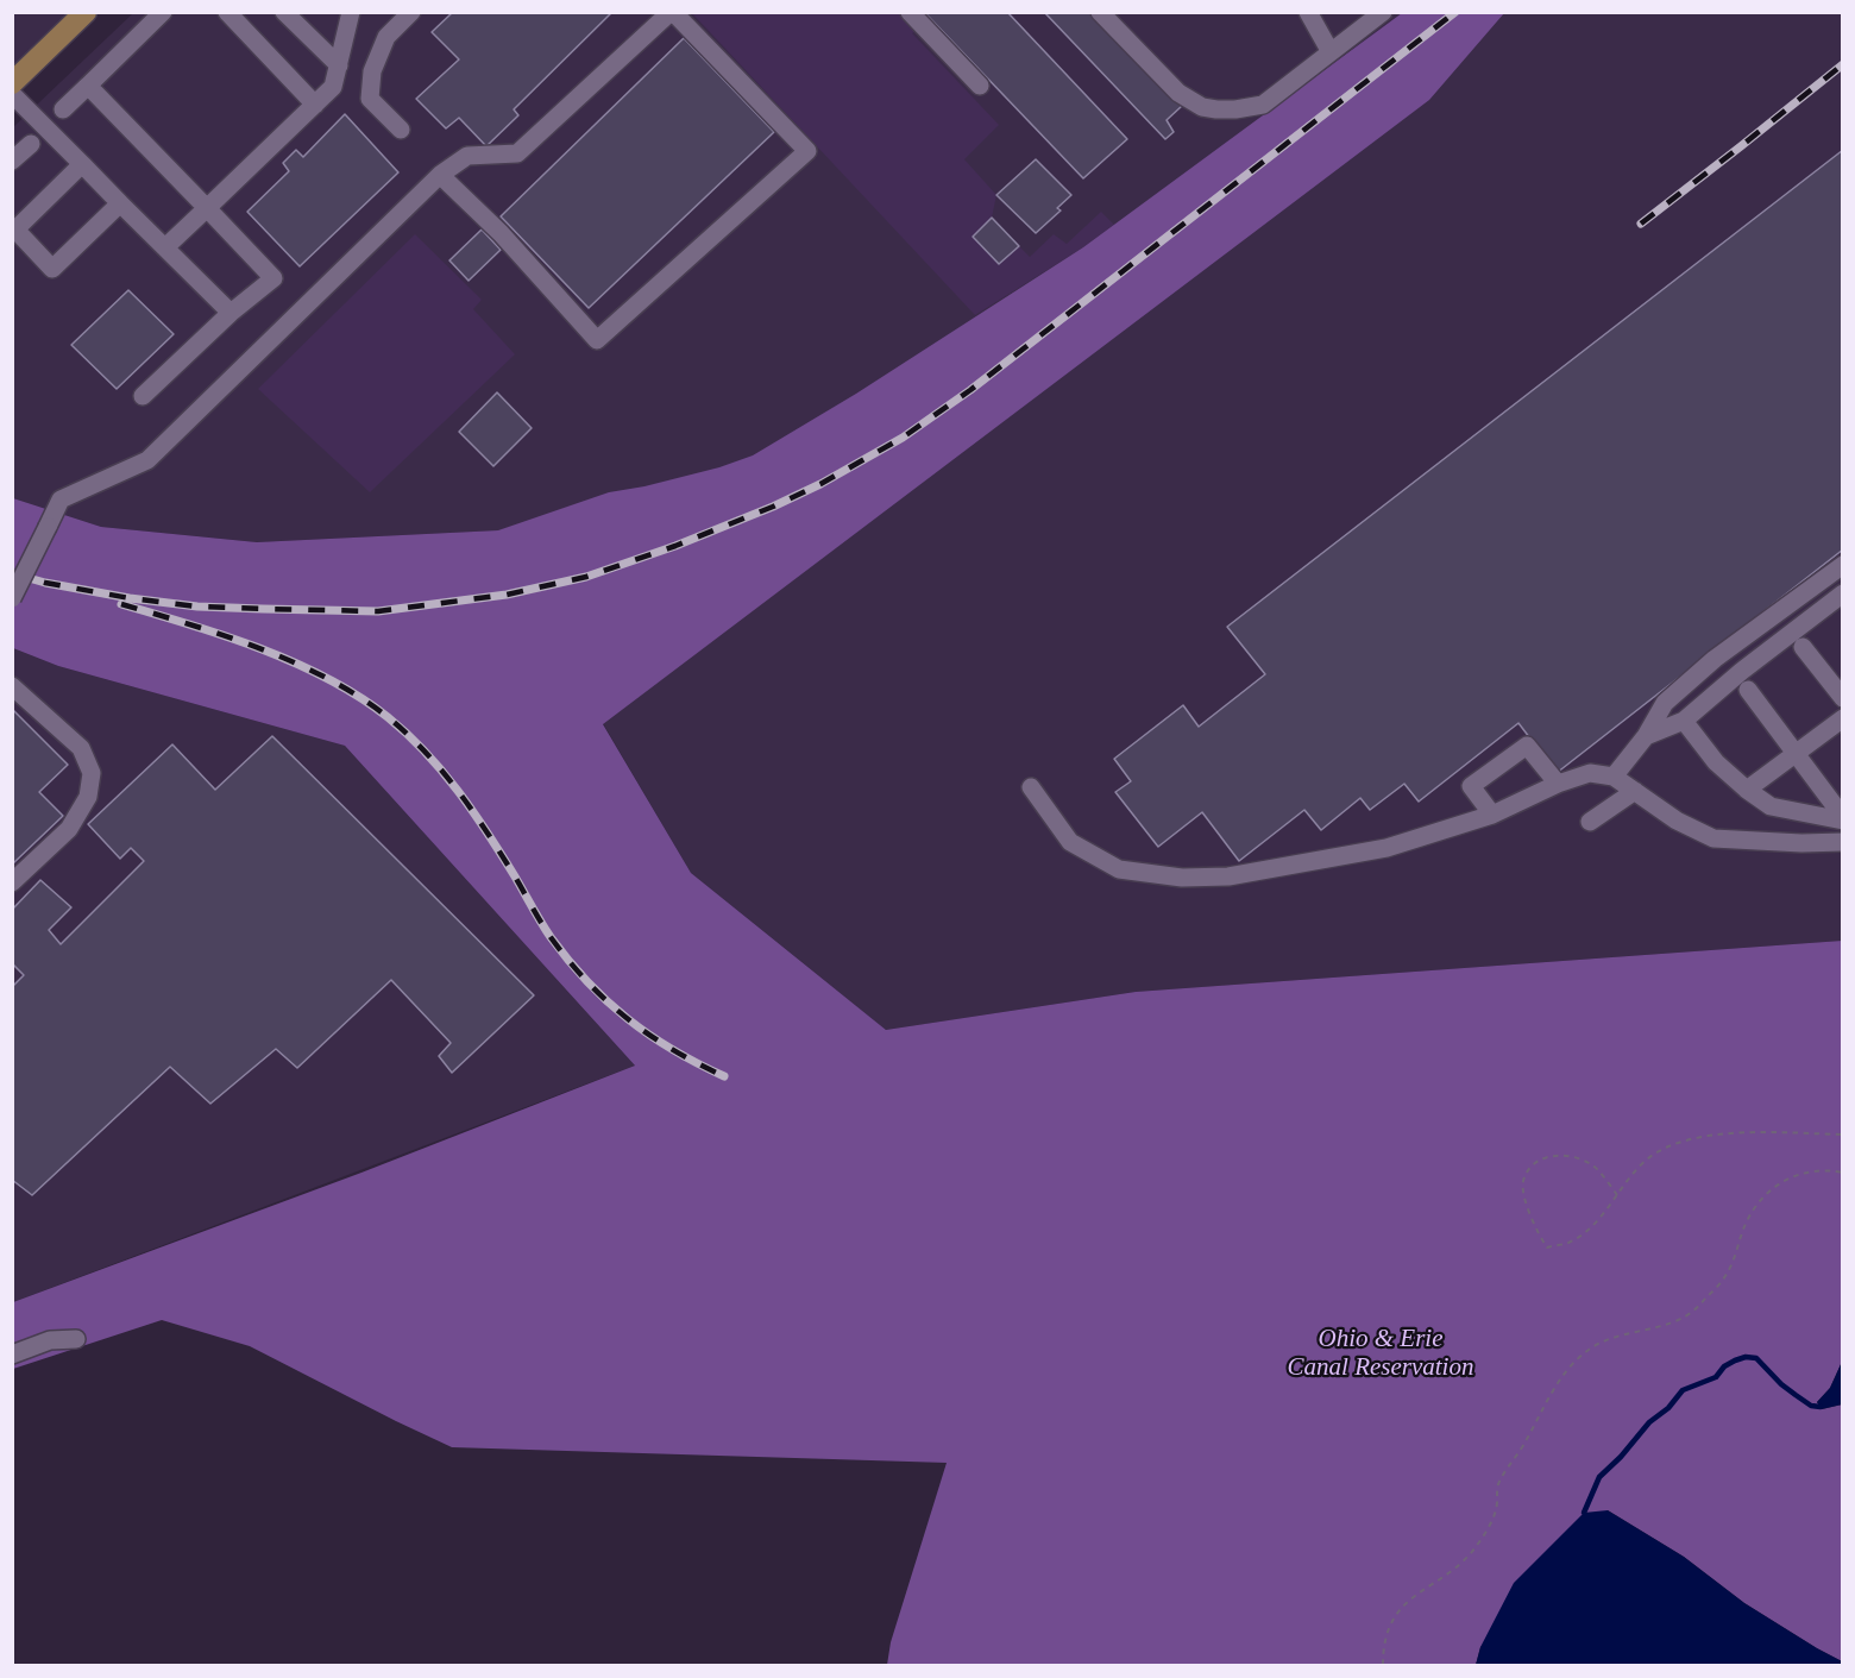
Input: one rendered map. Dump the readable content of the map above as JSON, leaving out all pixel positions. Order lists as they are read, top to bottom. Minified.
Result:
{"parks":["Ohio & Erie Canal Reservation"]}
